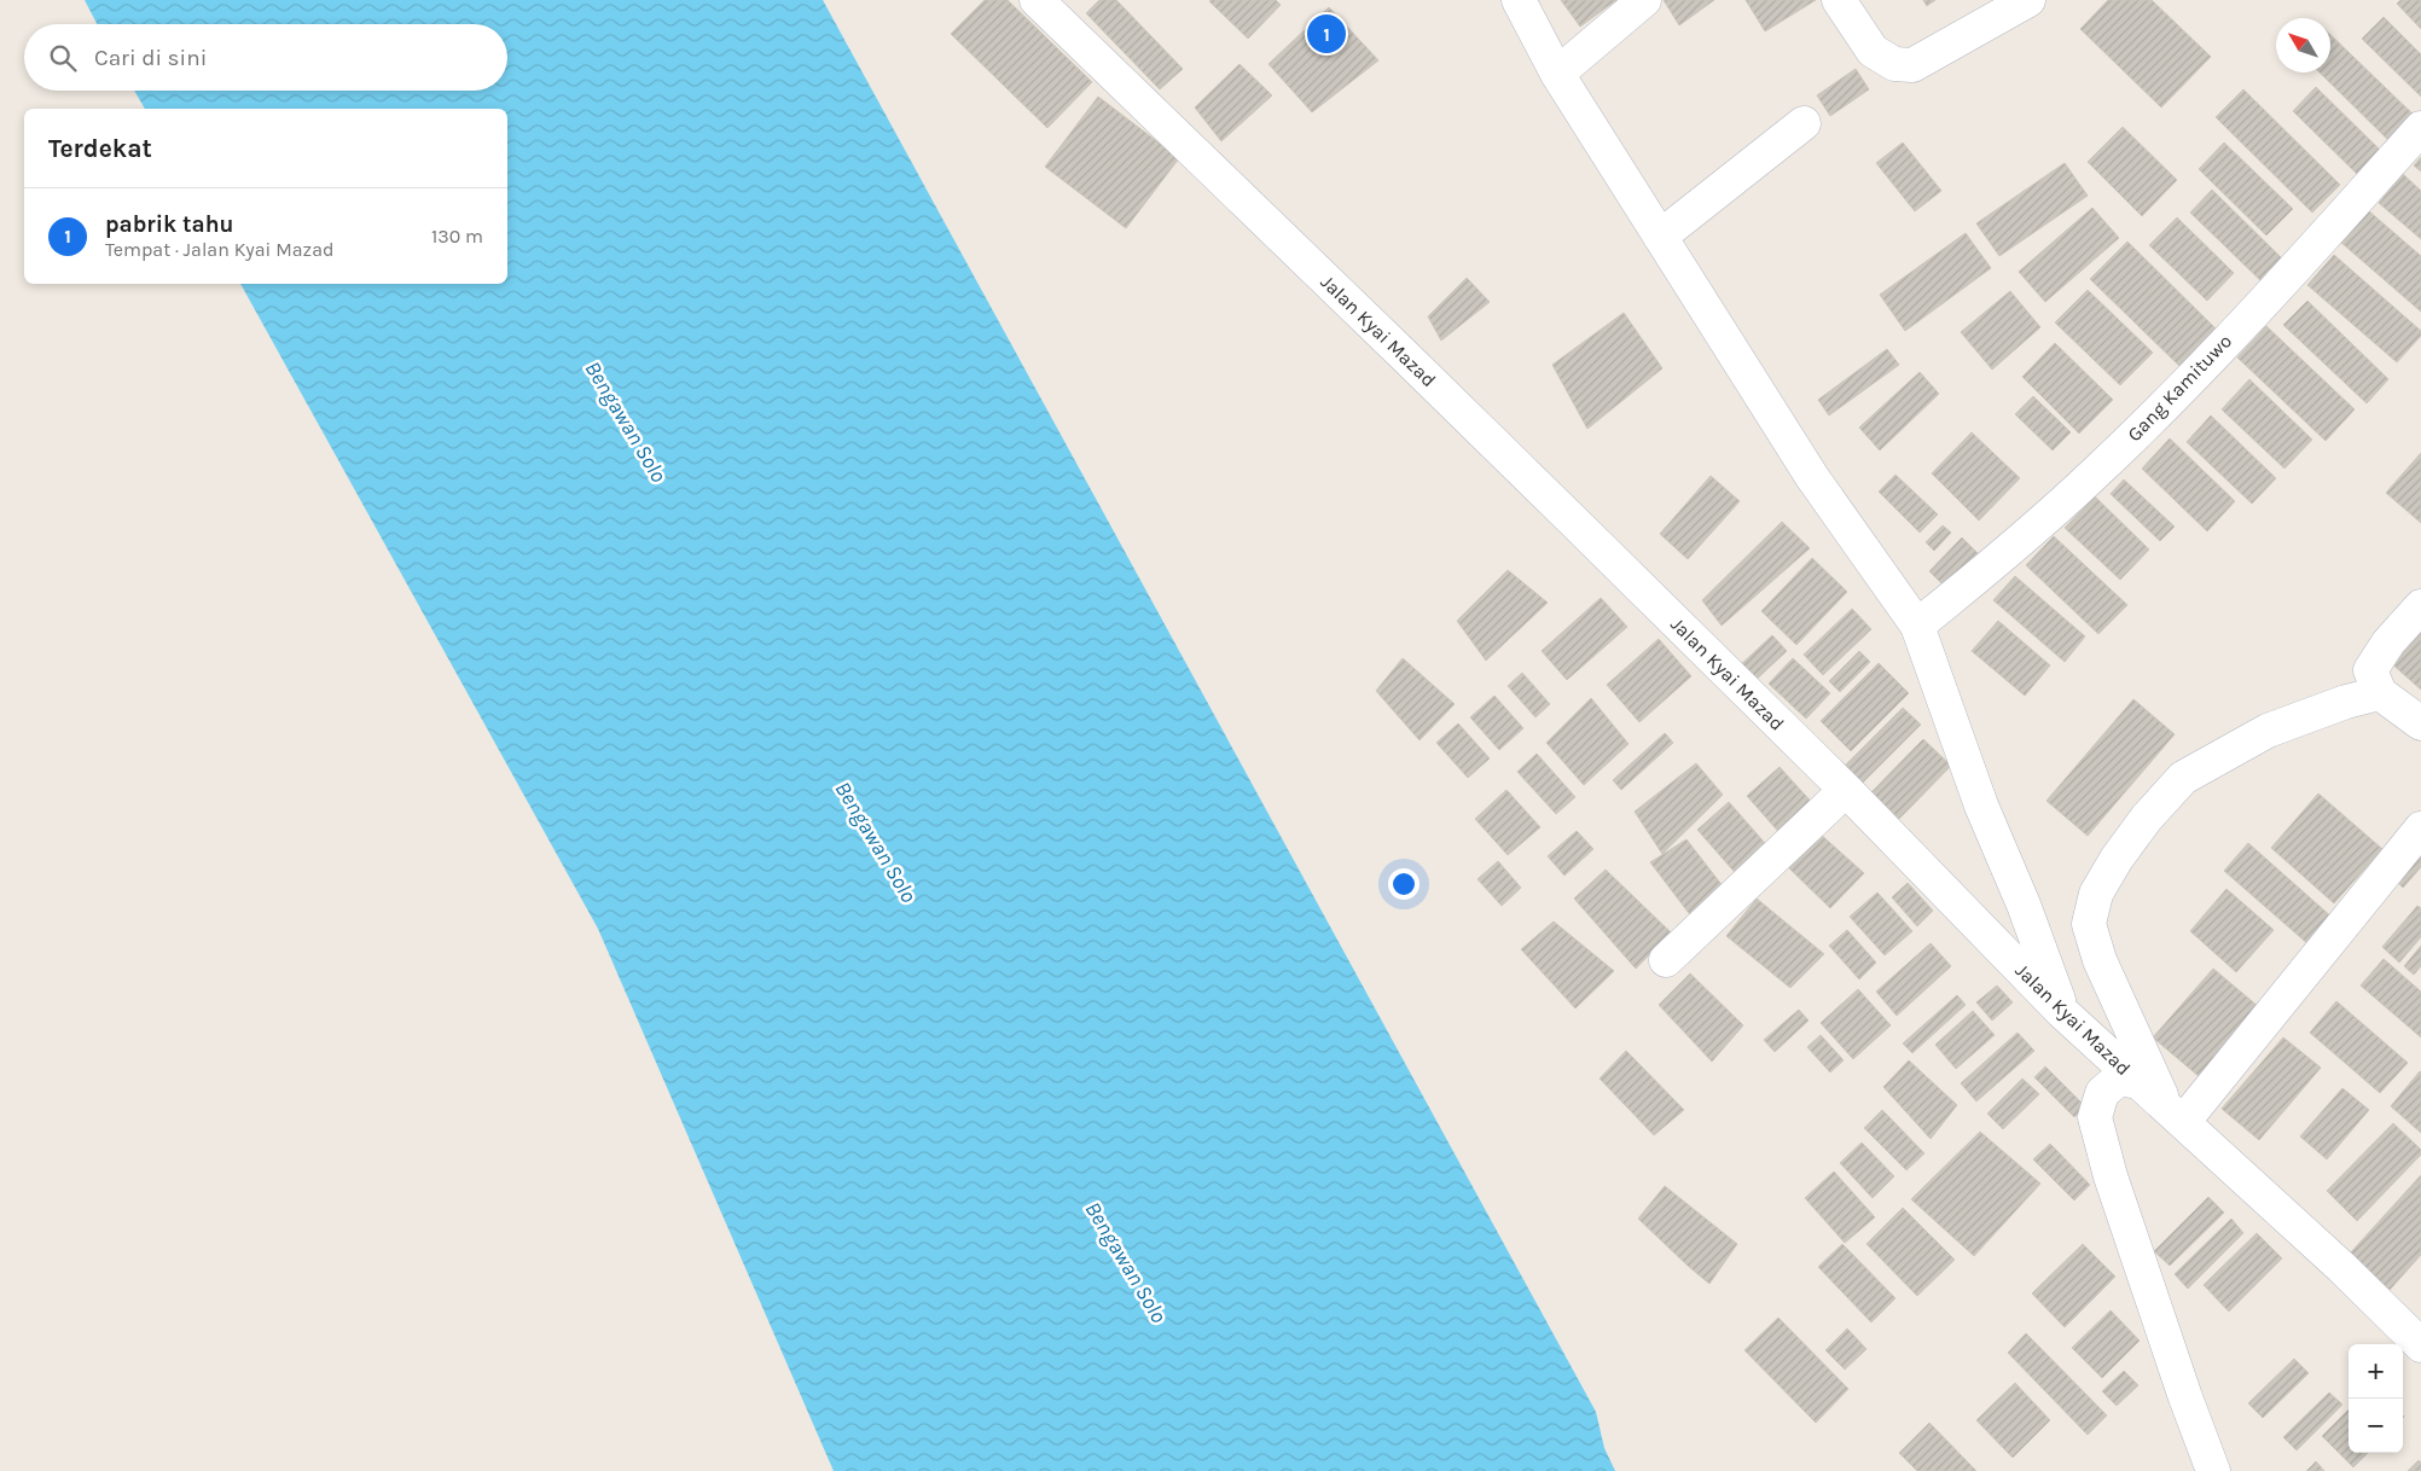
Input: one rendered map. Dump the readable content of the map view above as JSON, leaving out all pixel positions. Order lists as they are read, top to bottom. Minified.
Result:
{"streets":{"street":["Jalan Kyai Mazad","Gang Kamituwo"]},"water":["Bengawan Solo"],"north":"top left","page":{"pins":"1","search":"Cari di sini","heading":"Terdekat","list":[{"mark":"1","name":"pabrik tahu","note":"Tempat · Jalan Kyai Mazad","value":"130 m"}],"map_buttons":["+","−"]}}
